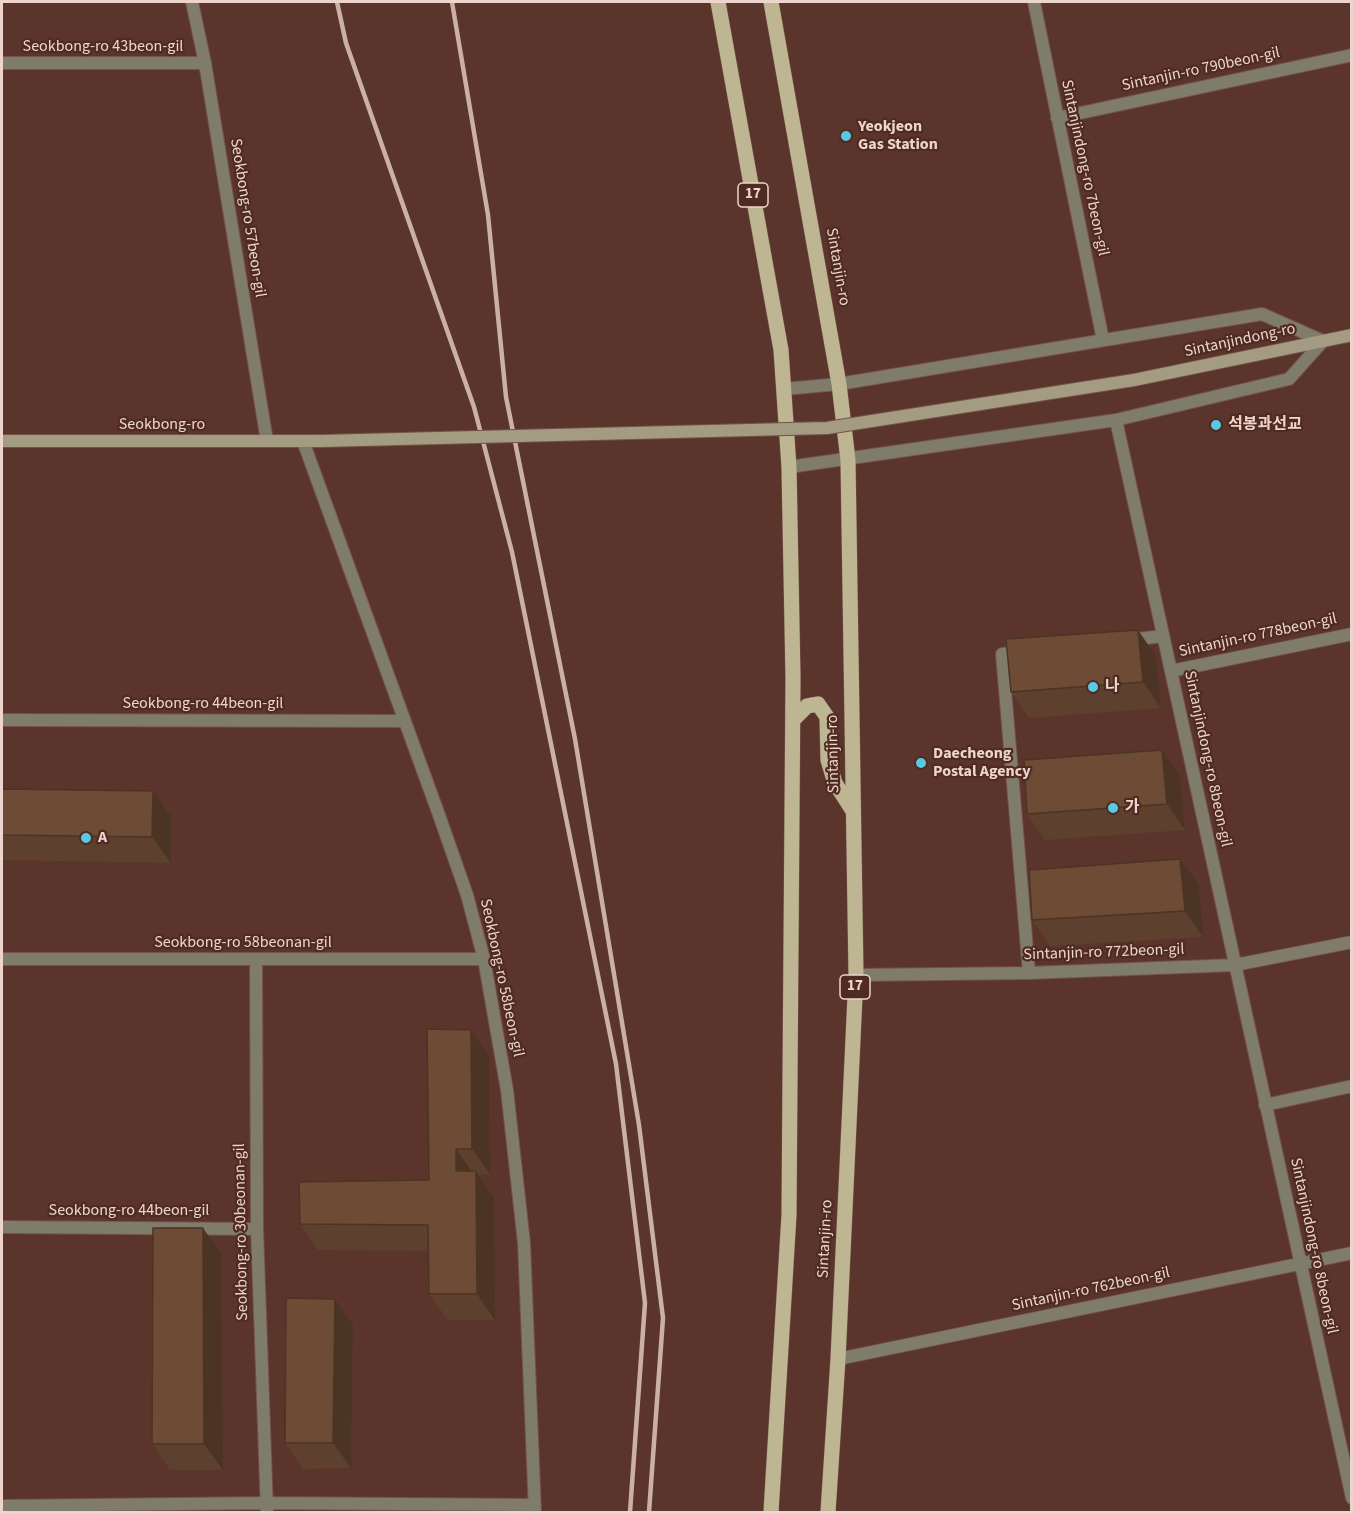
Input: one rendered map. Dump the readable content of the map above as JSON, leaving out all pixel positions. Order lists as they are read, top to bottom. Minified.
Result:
{"streets":{"main road":["17","Sintanjin-ro","Sintanjindong-ro","Seokbong-ro"],"street":["Seokbong-ro 43beon-gil","Sintanjin-ro 790beon-gil","Sintanjindong-ro 7beon-gil","Seokbong-ro 57beon-gil","Sintanjin-ro 778beon-gil","Seokbong-ro 44beon-gil","Sintanjindong-ro 8beon-gil","Seokbong-ro 58beonan-gil","Sintanjin-ro 772beon-gil","Seokbong-ro 58beon-gil","Seokbong-ro 30beonan-gil","Sintanjin-ro 762beon-gil"]},"crossings":[["Seokbong-ro 43beon-gil","Seokbong-ro 57beon-gil"],["Sintanjin-ro 790beon-gil","Sintanjindong-ro 7beon-gil"],["Seokbong-ro 57beon-gil","Seokbong-ro"],["Sintanjin-ro","Sintanjin-ro 772beon-gil"],["Sintanjin-ro","Sintanjin-ro 762beon-gil"],["Sintanjindong-ro","Seokbong-ro"],["Seokbong-ro","Seokbong-ro 58beon-gil"],["Sintanjin-ro 778beon-gil","Sintanjindong-ro 8beon-gil"],["Seokbong-ro 44beon-gil","Seokbong-ro 58beon-gil"],["Seokbong-ro 44beon-gil","Seokbong-ro 30beonan-gil"],["Sintanjindong-ro 8beon-gil","Sintanjin-ro 772beon-gil"],["Sintanjindong-ro 8beon-gil","Sintanjin-ro 762beon-gil"],["Seokbong-ro 58beonan-gil","Seokbong-ro 58beon-gil"],["Seokbong-ro 58beonan-gil","Seokbong-ro 30beonan-gil"]],"places":["Yeokjeon Gas Station","석봉과선교","나","Daecheong Postal Agency","가","A"]}
